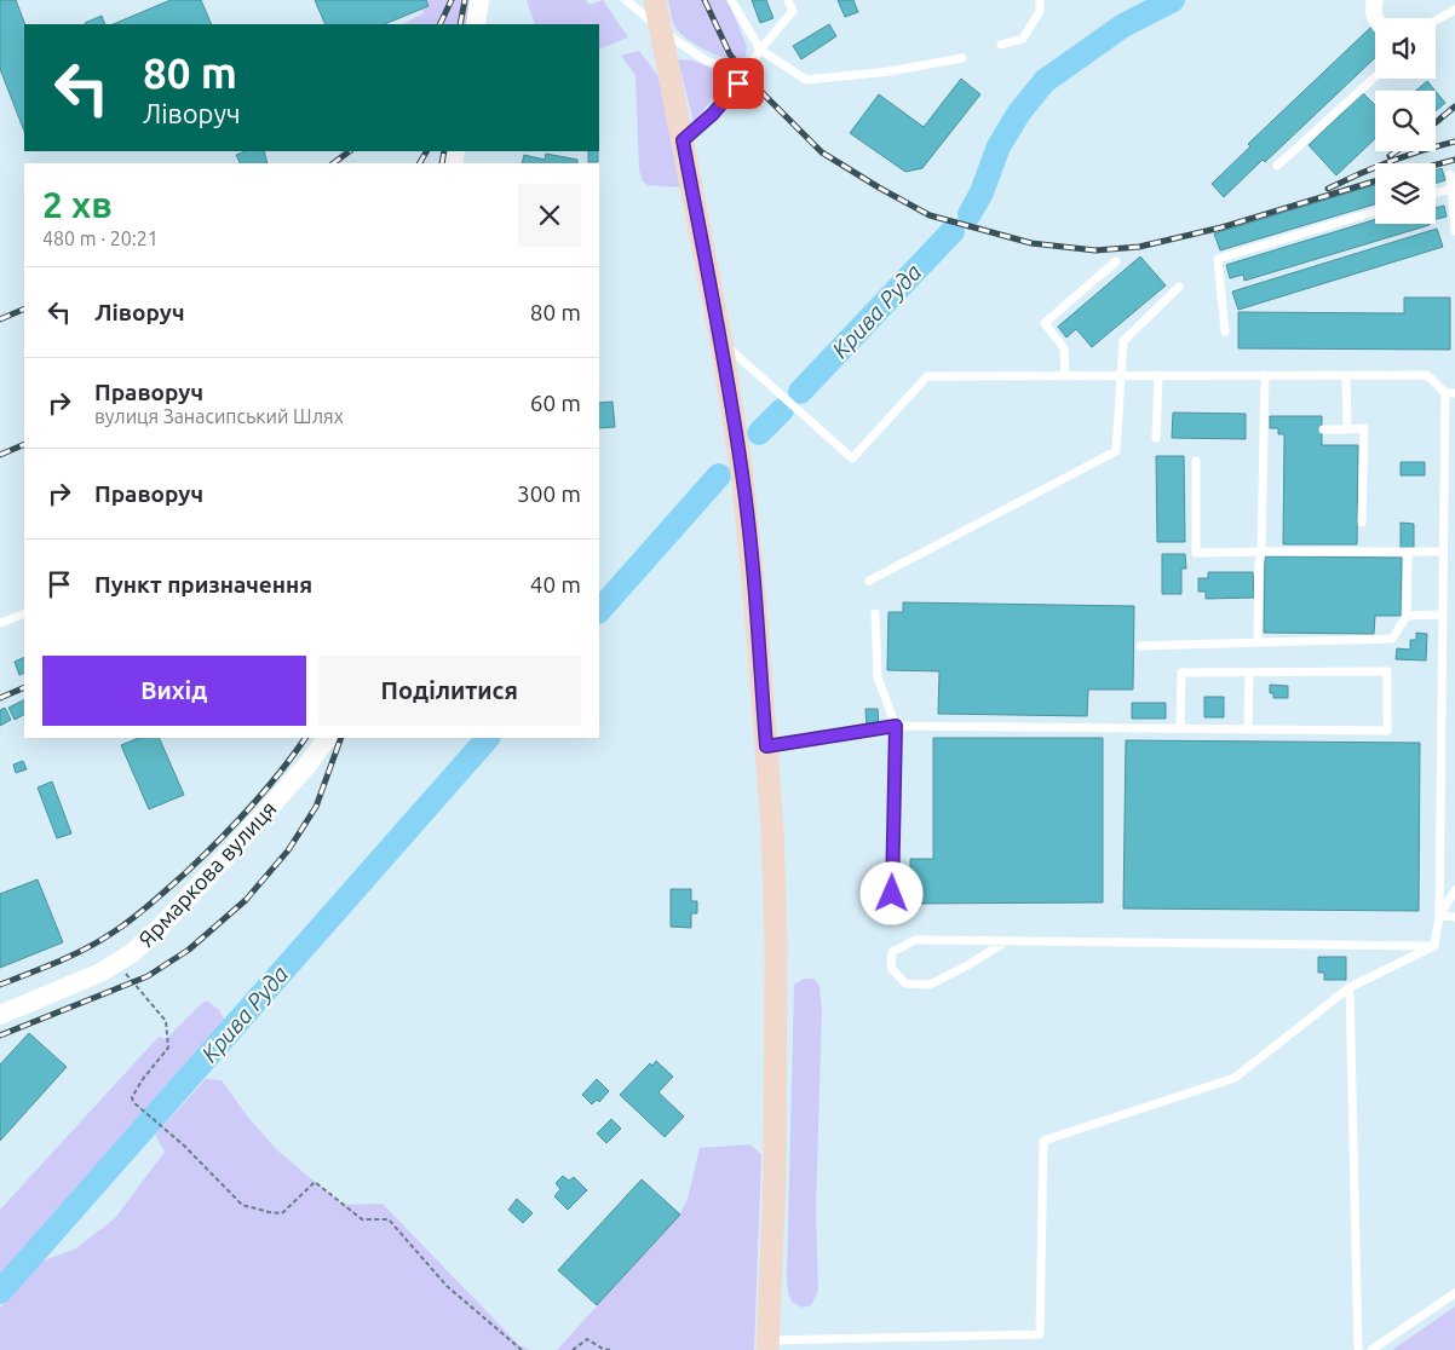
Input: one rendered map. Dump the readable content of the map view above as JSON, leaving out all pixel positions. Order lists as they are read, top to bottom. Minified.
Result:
{"streets":{"street":["Ярмаркова вулиця"]},"water":["Крива Руда"],"page":{"turn":["80 m","Ліворуч"],"heading":["2 хв","480 m · 20:21"],"list":[{"name":"Ліворуч","value":"80 m"},{"name":"Праворуч","note":"вулиця Занасипський Шлях","value":"60 m"},{"name":"Праворуч","value":"300 m"},{"name":"Пункт призначення","value":"40 m"}],"buttons":["Вихід","Поділитися"]}}
